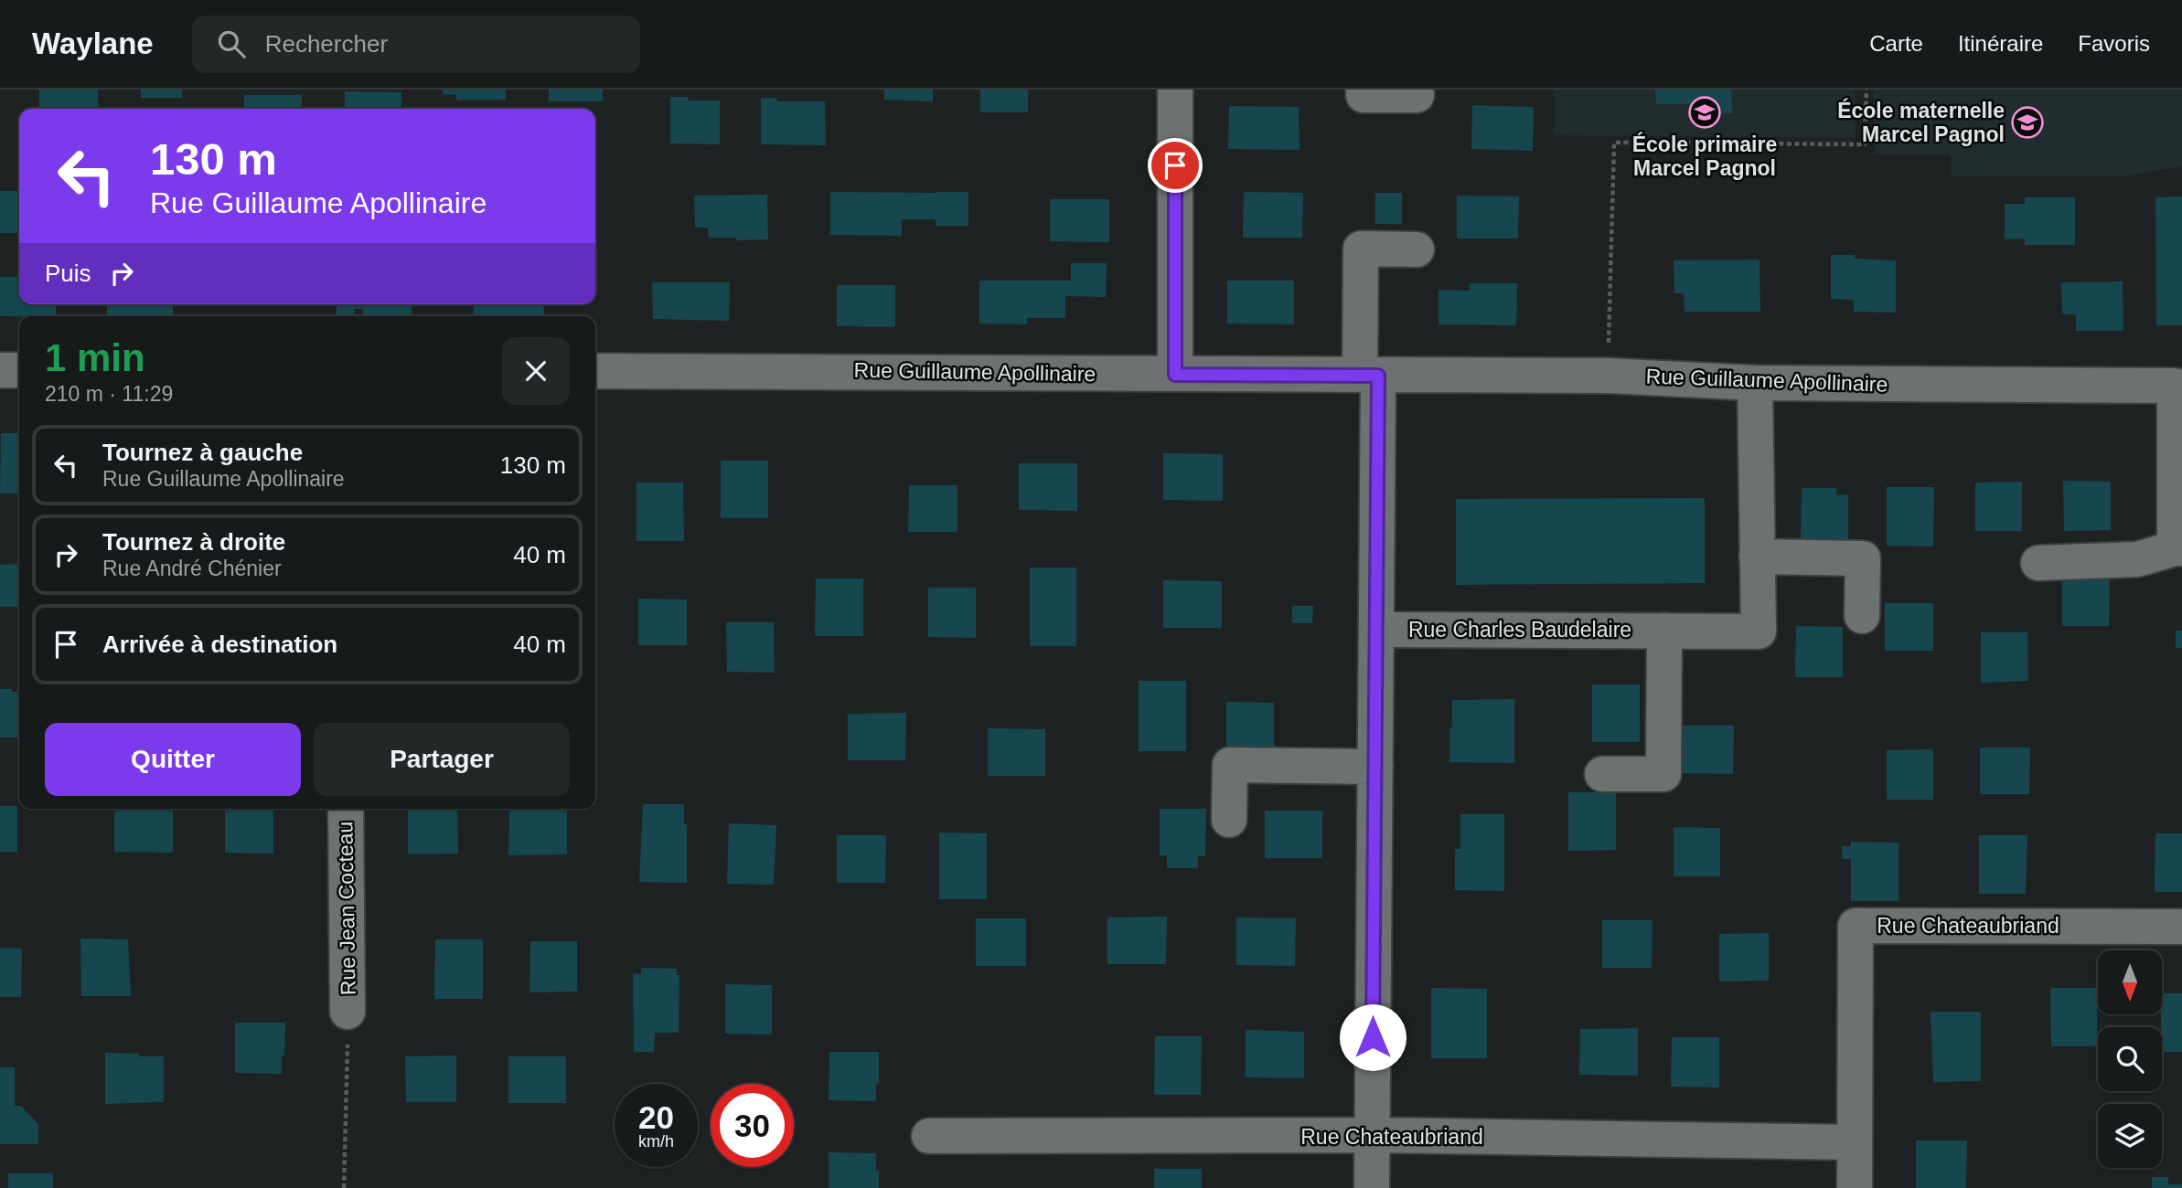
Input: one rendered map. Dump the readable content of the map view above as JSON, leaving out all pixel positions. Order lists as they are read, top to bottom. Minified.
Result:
{"streets":{"street":["Rue Guillaume Apollinaire","Rue Charles Baudelaire","Rue Jean Cocteau","Rue Chateaubriand"]},"crossings":[["Rue Guillaume Apollinaire","Rue Charles Baudelaire"]],"places":{"school or university":["École primaire Marcel Pagnol","École maternelle Marcel Pagnol"]},"north":"bottom","page":{"header":"Waylane","search":"Rechercher","nav":["Carte","Itinéraire","Favoris"],"turn":["130 m","Rue Guillaume Apollinaire"],"then":"Puis","heading":["1 min","210 m · 11:29"],"list":[{"name":"Tournez à gauche","note":"Rue Guillaume Apollinaire","value":"130 m"},{"name":"Tournez à droite","note":"Rue André Chénier","value":"40 m"},{"name":"Arrivée à destination","value":"40 m"}],"buttons":["Quitter","Partager"],"speed":"20 km/h","limit":"30"}}
